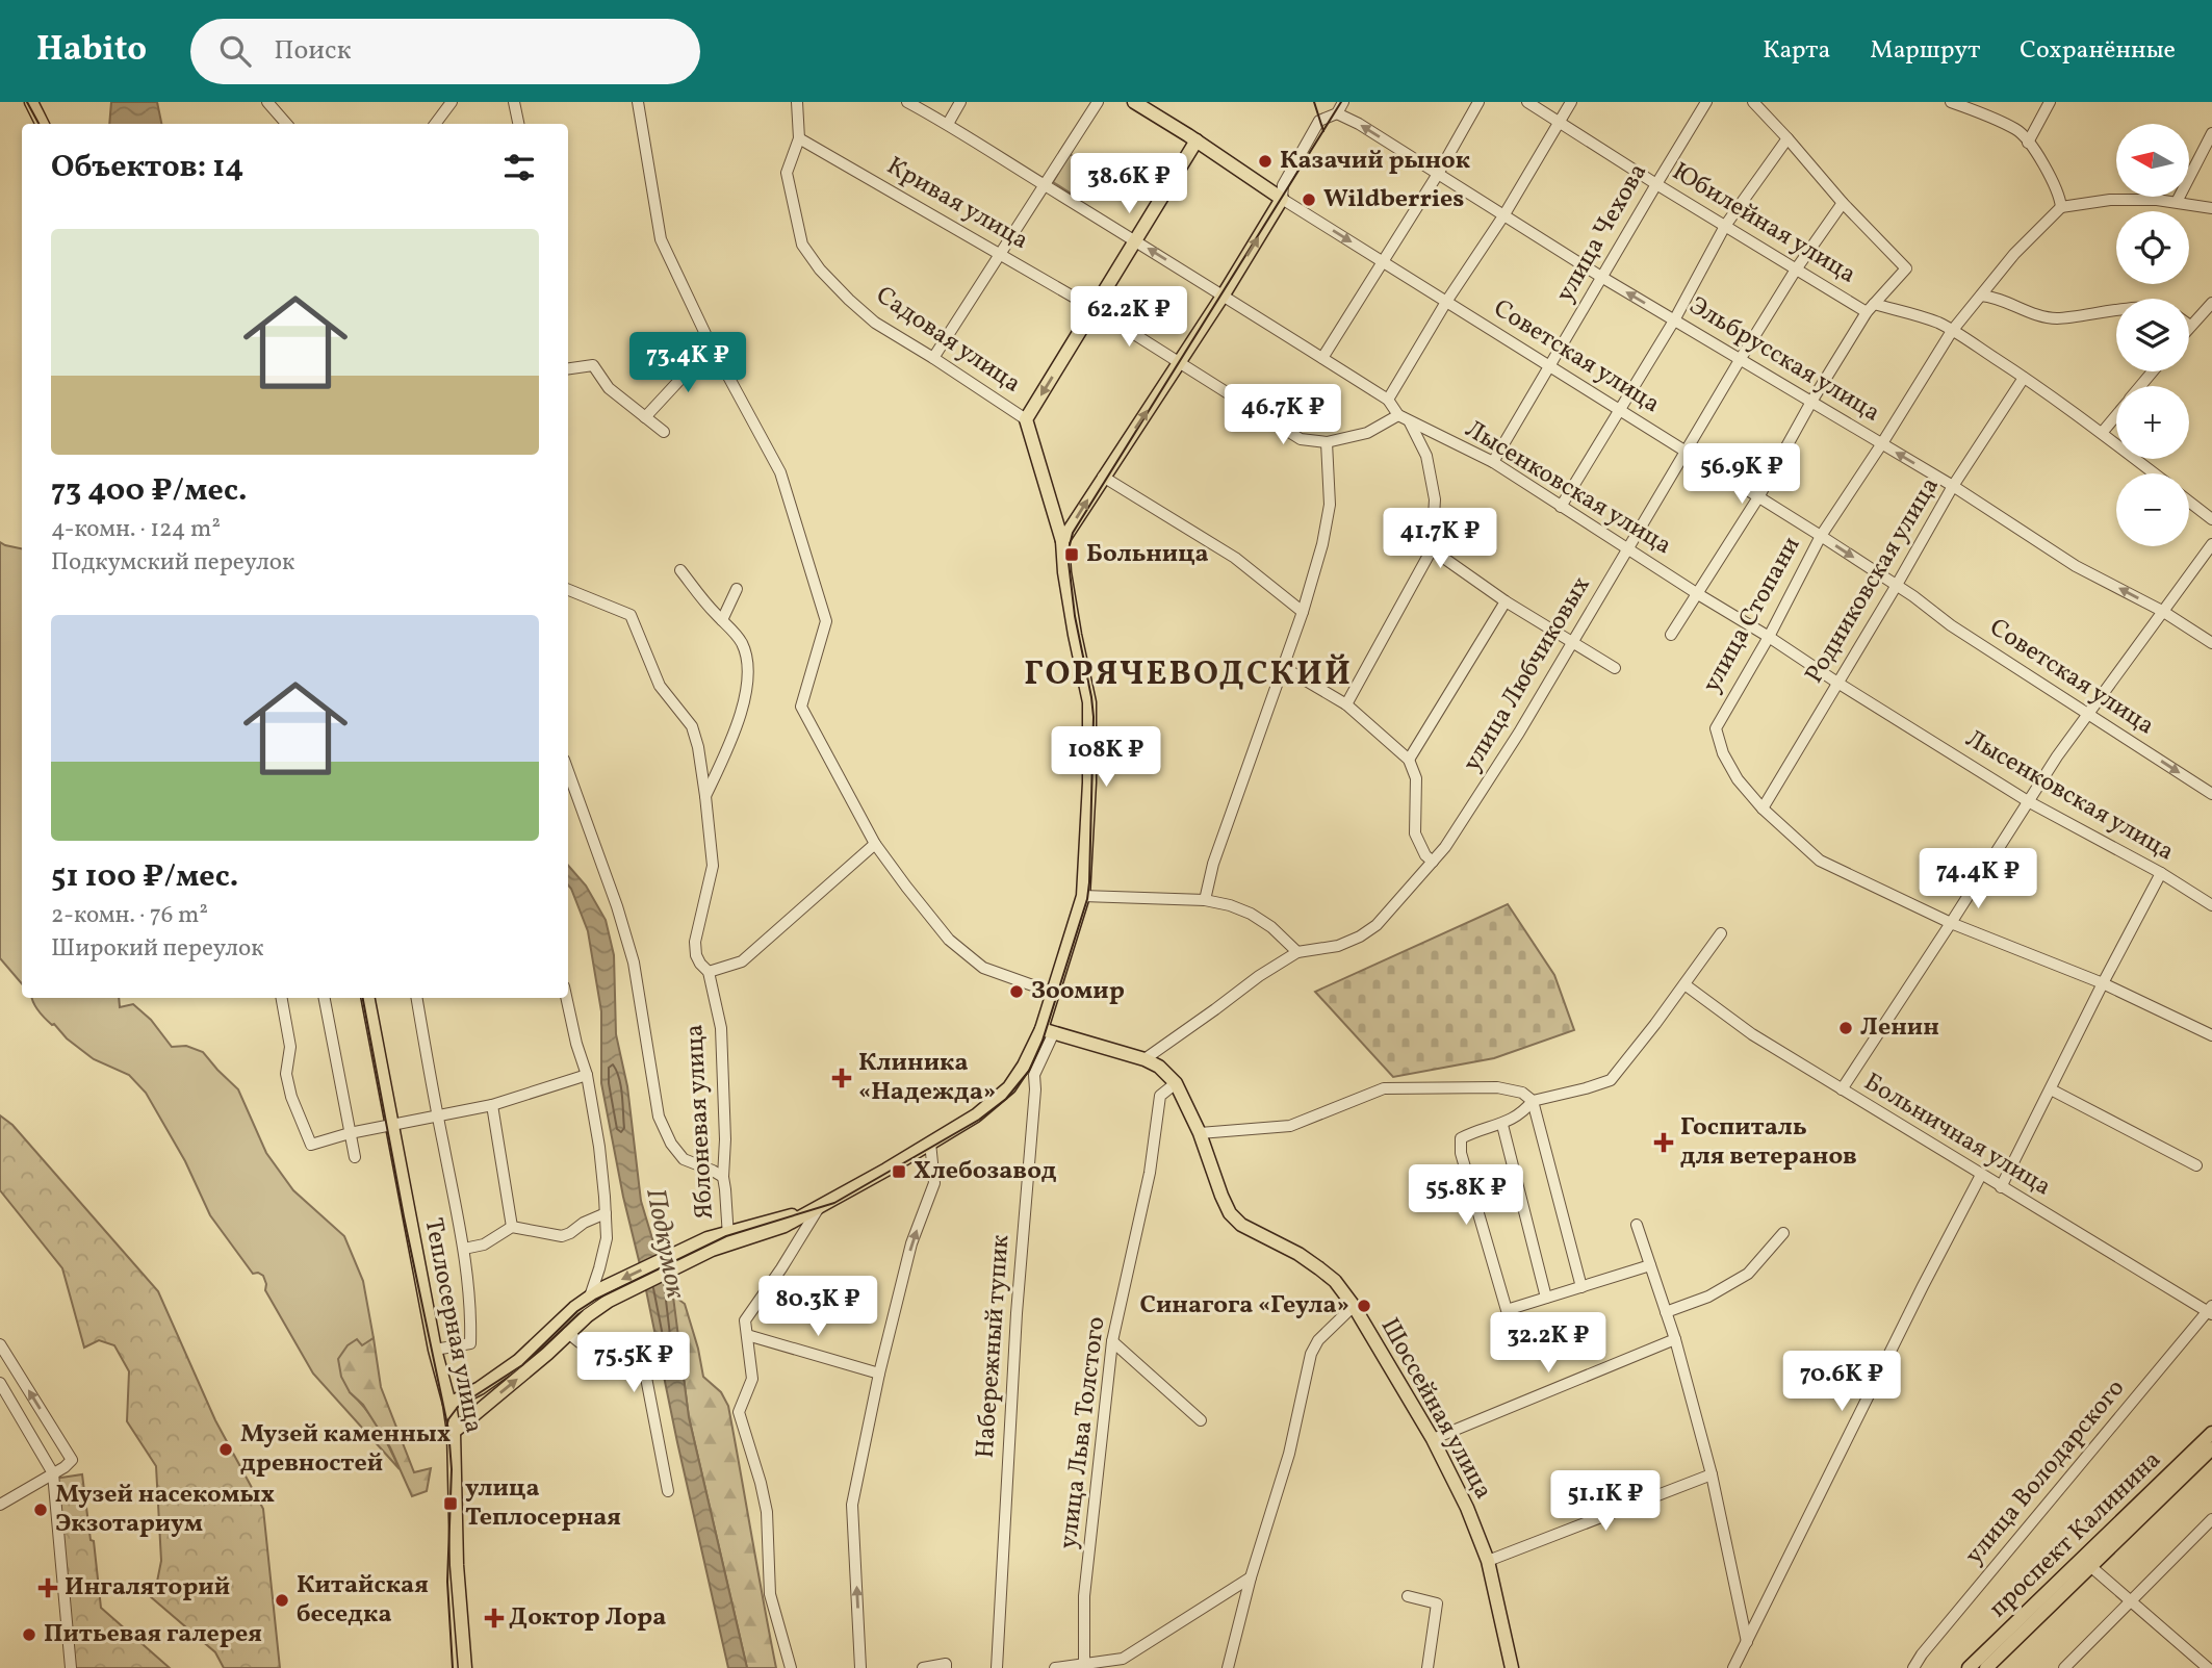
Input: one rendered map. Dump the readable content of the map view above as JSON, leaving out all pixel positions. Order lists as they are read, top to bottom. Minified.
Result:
{"streets":{"main road":["Садовая улица","Советская улица","Теплосерная улица","Шоссейная улица","проспект Калинина"],"street":["Кривая улица","Юбилейная улица","улица Чехова","Эльбрусская улица","Лысенковская улица","Родниковская улица","улица Стопани","улица Любчиковых","Яблоневая улица","Больничная улица","Набережный тупик","улица Льва Толстого","улица Володарского"]},"crossings":[["Кривая улица","Садовая улица"],["Кривая улица","Лысенковская улица"],["Юбилейная улица","улица Чехова"],["Юбилейная улица","Родниковская улица"],["Юбилейная улица","улица Стопани"],["Юбилейная улица","улица Любчиковых"],["улица Чехова","Советская улица"],["улица Чехова","Эльбрусская улица"],["улица Чехова","Лысенковская улица"],["Садовая улица","Яблоневая улица"],["Садовая улица","Набережный тупик"],["Садовая улица","Шоссейная улица"],["Советская улица","Родниковская улица"],["Советская улица","улица Стопани"],["Советская улица","улица Любчиковых"],["Эльбрусская улица","Родниковская улица"],["Эльбрусская улица","улица Стопани"],["Эльбрусская улица","улица Любчиковых"],["Лысенковская улица","Родниковская улица"],["Лысенковская улица","улица Стопани"],["Лысенковская улица","улица Любчиковых"],["Родниковская улица","улица Стопани"],["улица Любчиковых","Шоссейная улица"],["Больничная улица","улица Володарского"],["Набережный тупик","Шоссейная улица"],["Шоссейная улица","улица Льва Толстого"]],"one_way":["Эльбрусская улица"],"districts":["ГОРЯЧЕВОДСКИЙ"],"water":["Подкумок"],"places":{"other":["Казачий рынок","Wildberries","Зоомир","Ленин","Синагога «Геула»","Музей каменных древностей","Музей насекомых Экзотариум","Китайская беседка","Питьевая галерея"],"transit":["Больница","Хлебозавод","улица Теплосерная"],"health":["Клиника «Надежда»","Госпиталь для ветеранов","Ингаляторий","Доктор Лора"]},"north":"left","page":{"header":"Habito","search":"Поиск","nav":["Карта","Маршрут","Сохранённые"],"map_buttons":["+","−"],"heading":"Объектов: 14","price":["38.6K ₽","62.2K ₽","73.4K ₽","46.7K ₽","56.9K ₽","41.7K ₽","108K ₽","74.4K ₽","55.8K ₽","80.3K ₽","32.2K ₽","75.5K ₽","70.6K ₽","51.1K ₽"],"list":[{"name":"73 400 ₽/мес.","note":"4-комн. · 124 m² · Подкумский переулок"},{"name":"51 100 ₽/мес.","note":"2-комн. · 76 m² · Широкий переулок"}]}}
